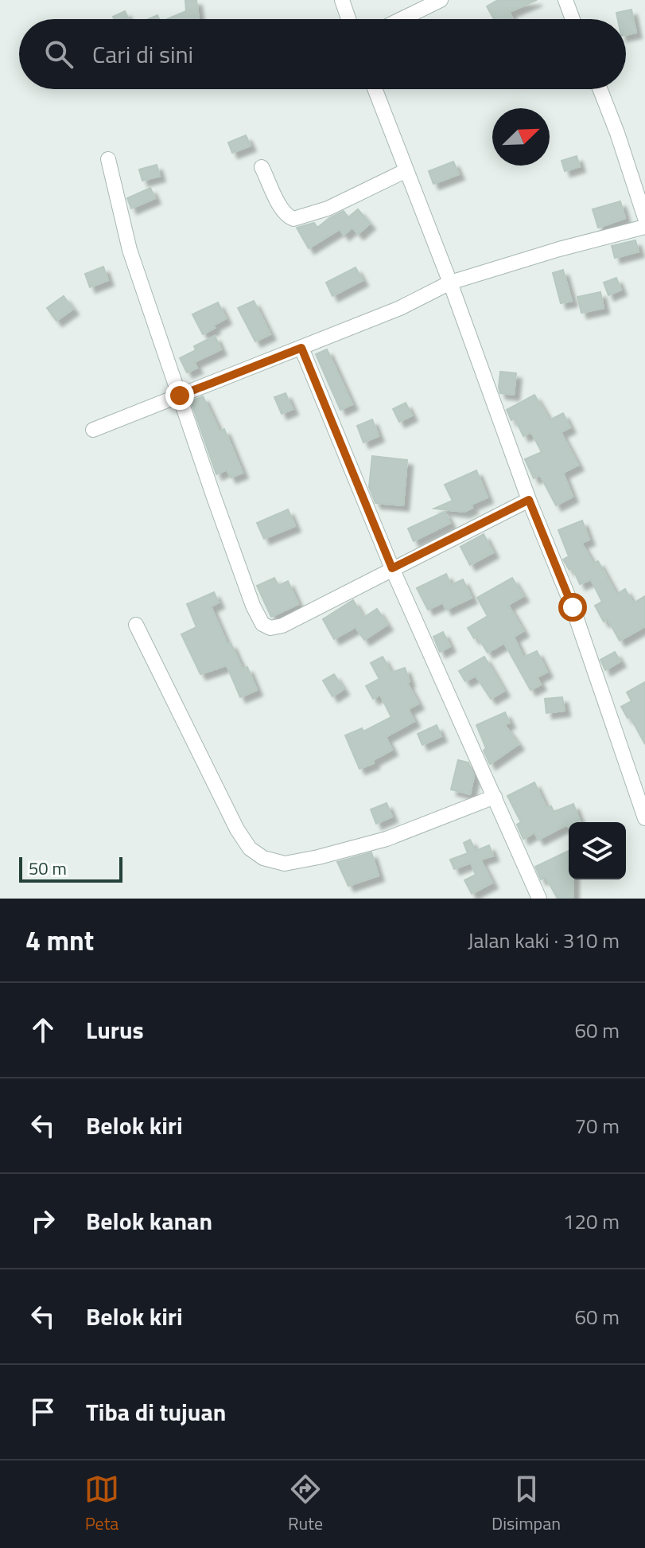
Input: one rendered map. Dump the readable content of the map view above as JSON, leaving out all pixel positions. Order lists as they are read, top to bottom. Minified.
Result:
{"scale_bar":"50 m","north":"top right","page":{"search":"Cari di sini","scale":"50 m","heading":["4 mnt","Jalan kaki · 310 m"],"list":[["Lurus","60 m"],["Belok kiri","70 m"],["Belok kanan","120 m"],["Belok kiri","60 m"],"Tiba di tujuan"],"nav":["Peta","Rute","Disimpan"]}}
